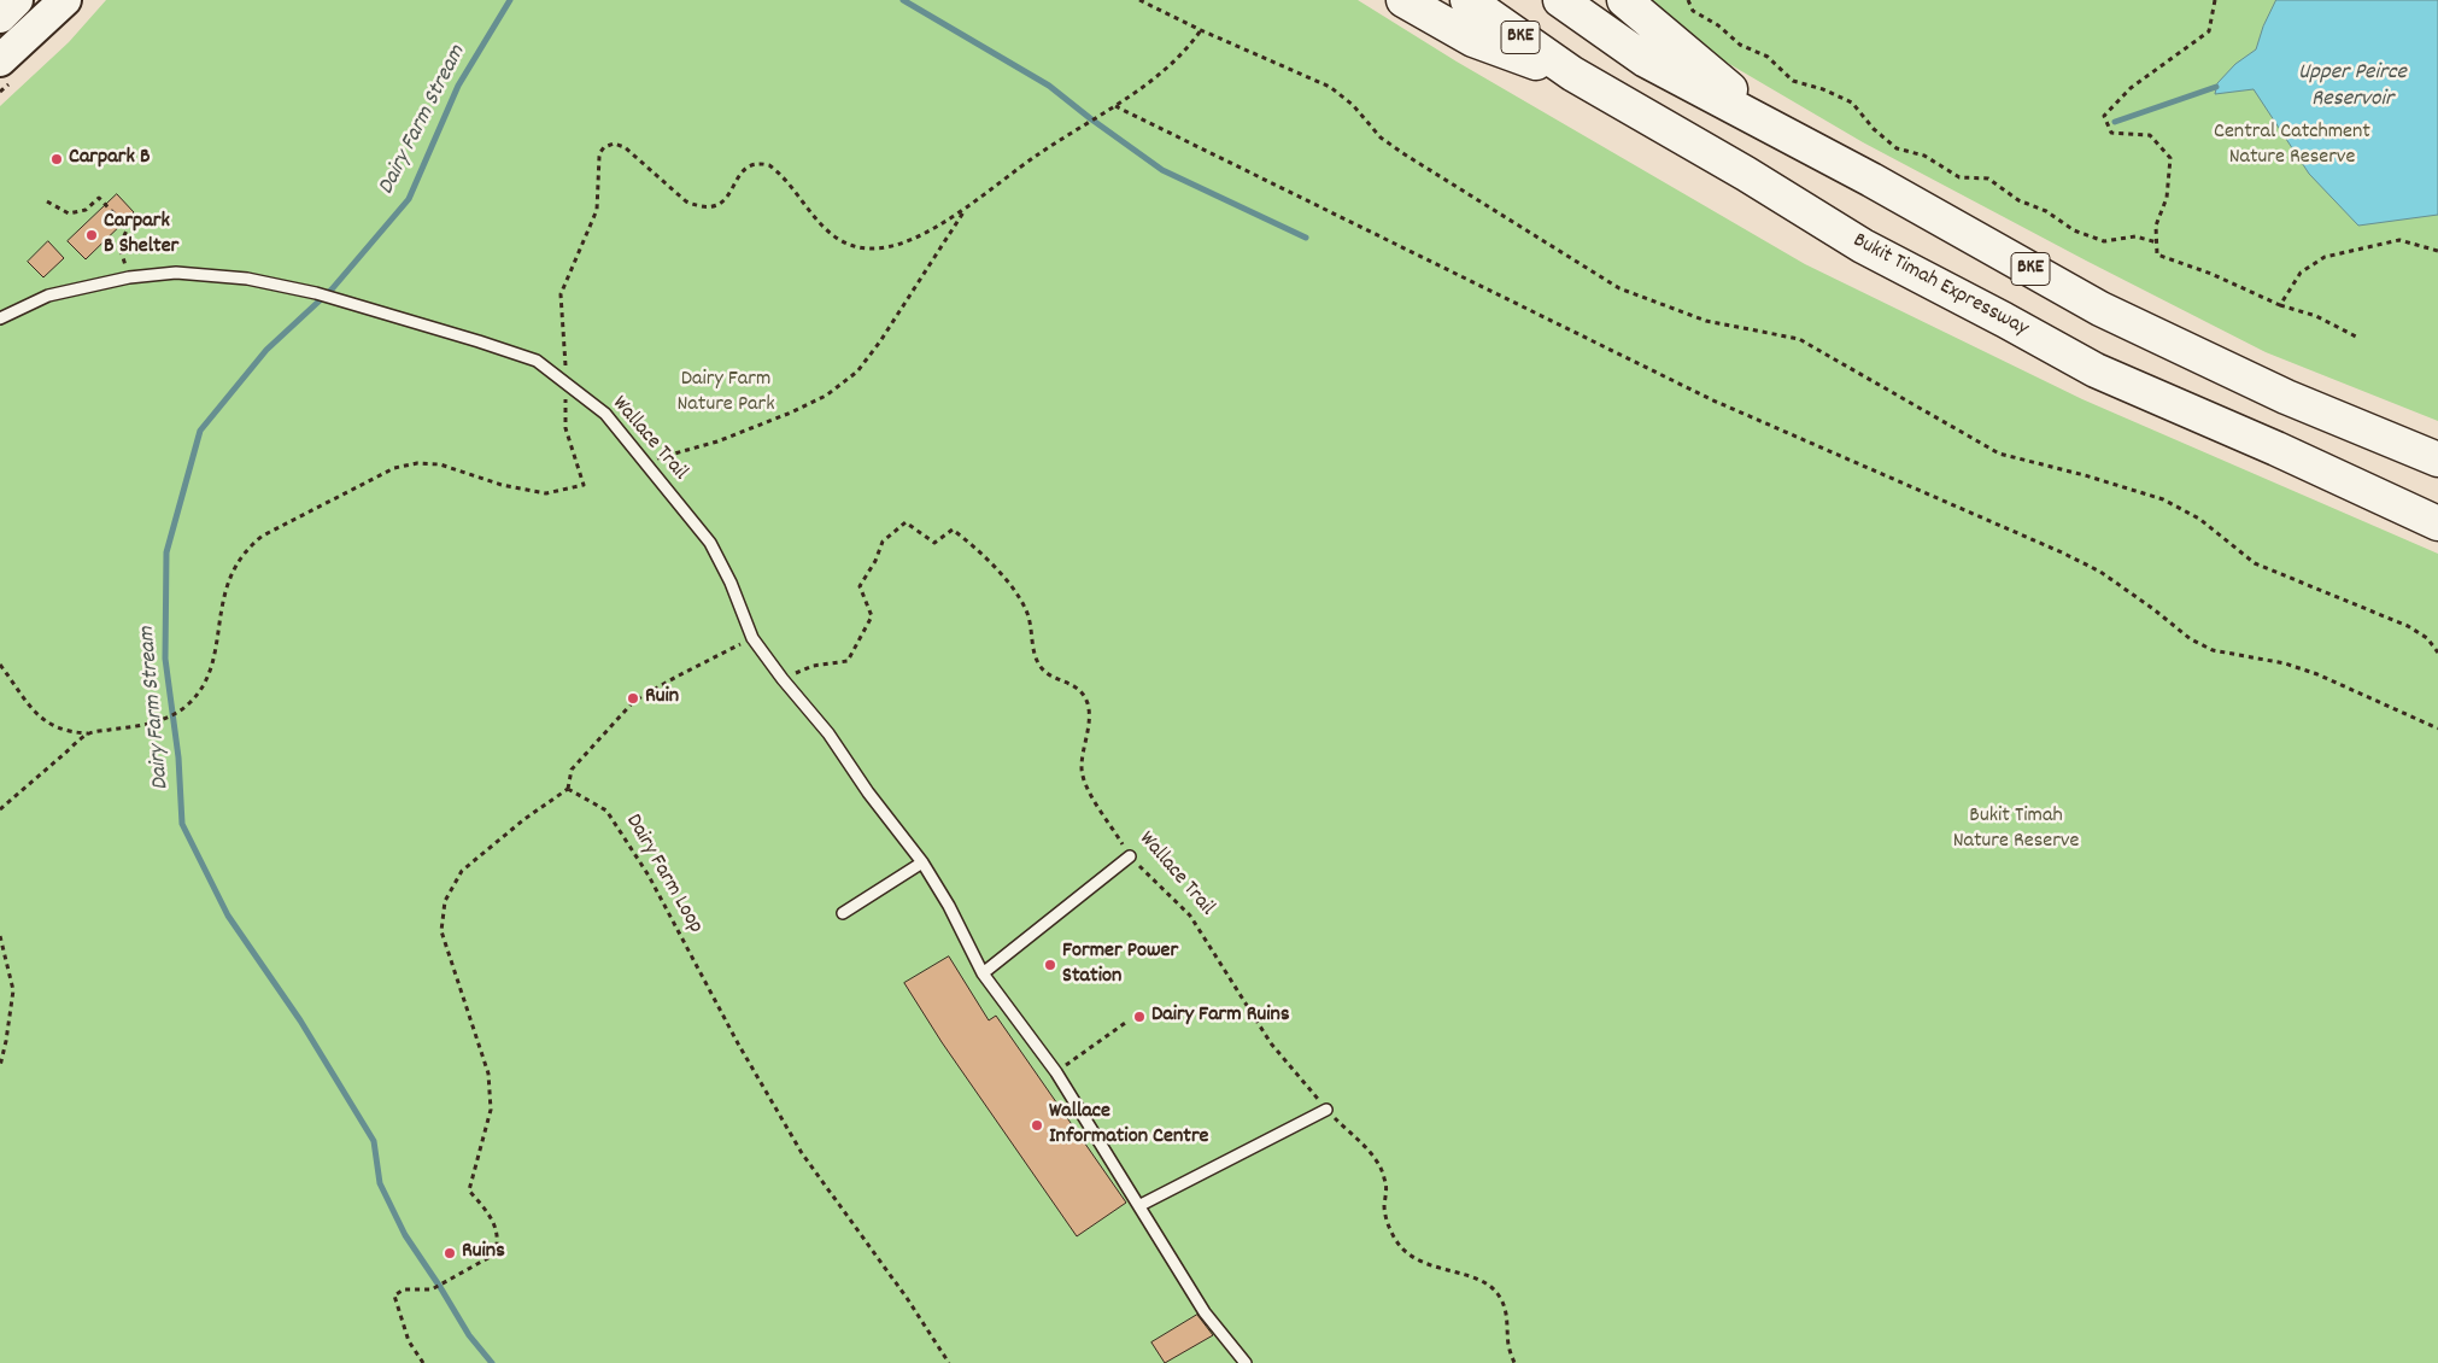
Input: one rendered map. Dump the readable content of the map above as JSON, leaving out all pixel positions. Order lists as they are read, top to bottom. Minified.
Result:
{"streets":{"highway":["BKE","Bukit Timah Expressway"],"lane":["Wallace Trail"],"path":["Dairy Farm Loop"]},"water":["Upper Peirce Reservoir","Dairy Farm Stream"],"parks":["Central Catchment Nature Reserve","Dairy Farm Nature Park","Bukit Timah Nature Reserve"],"places":["Carpark B","Carpark B Shelter","Ruin","Former Power Station","Dairy Farm Ruins","Wallace Information Centre","Ruins"]}
